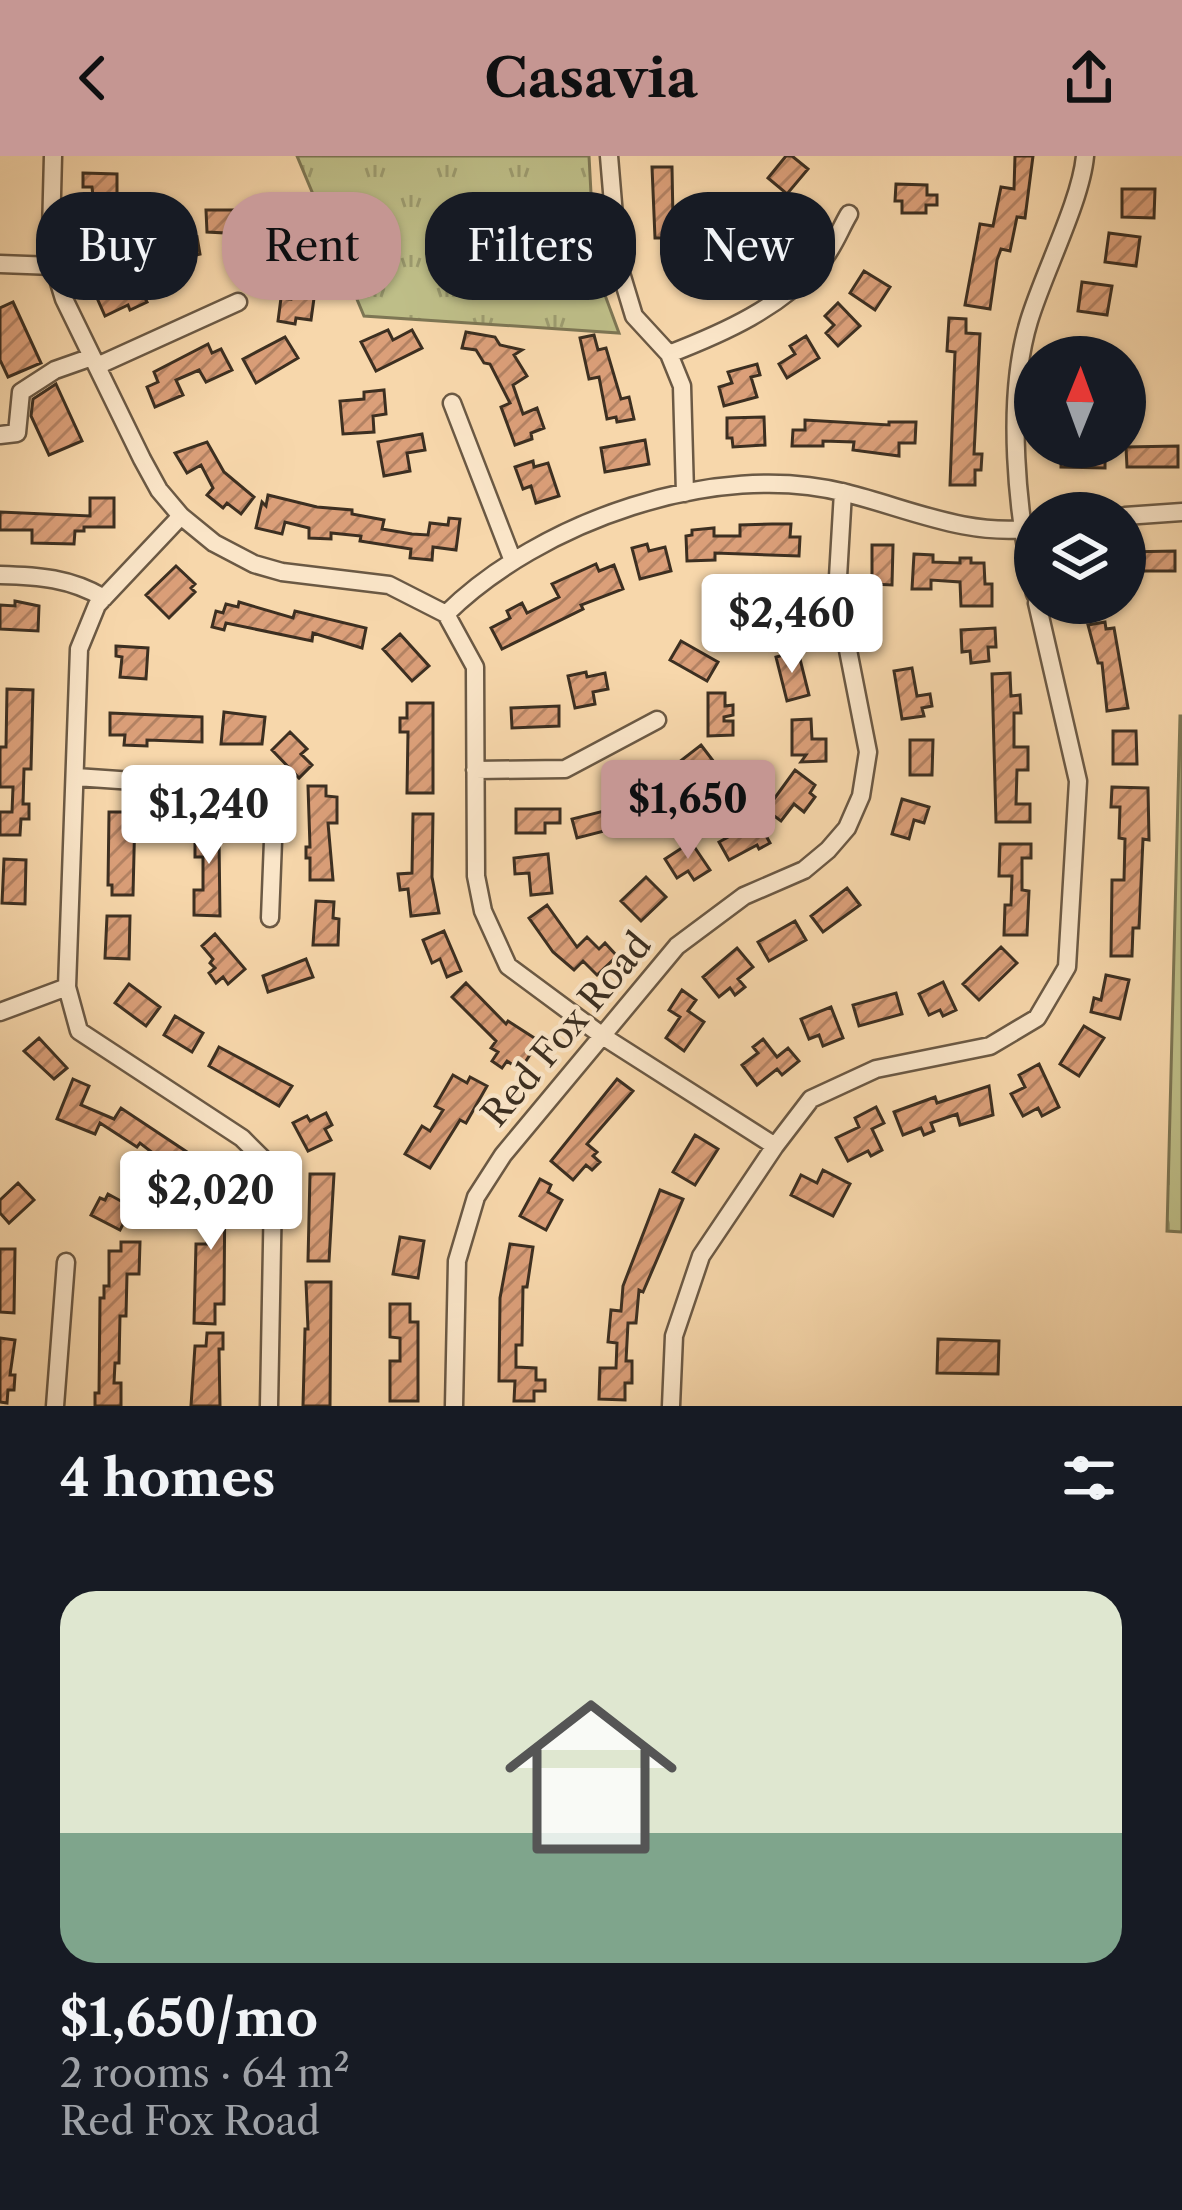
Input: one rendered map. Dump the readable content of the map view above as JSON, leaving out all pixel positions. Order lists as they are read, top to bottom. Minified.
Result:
{"streets":{"street":["Red Fox Road"]},"north":"top","page":{"header":"Casavia","chip":["Buy","Rent","Filters","New"],"price":["$2,460","$1,650","$1,240","$2,020"],"heading":"4 homes","list":[{"name":"$1,650/mo","note":"2 rooms · 64 m² · Red Fox Road"}]}}
